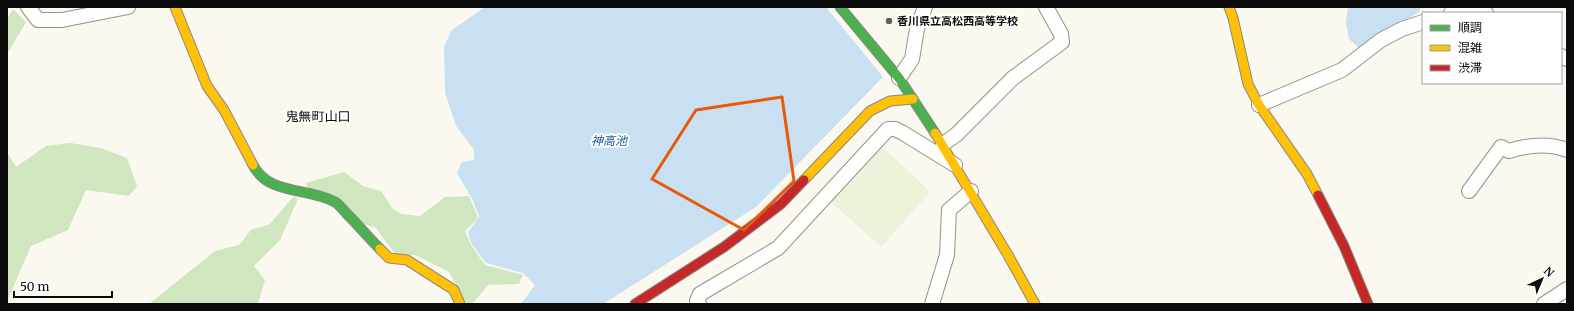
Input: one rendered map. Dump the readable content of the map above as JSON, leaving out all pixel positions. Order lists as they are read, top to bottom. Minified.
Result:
{"districts":["鬼無町山口"],"water":["神高池"],"places":["香川県立高松西高等学校"],"legend":["順調","混雑","渋滞"],"scale_bar":"50 m","north":"top right"}
